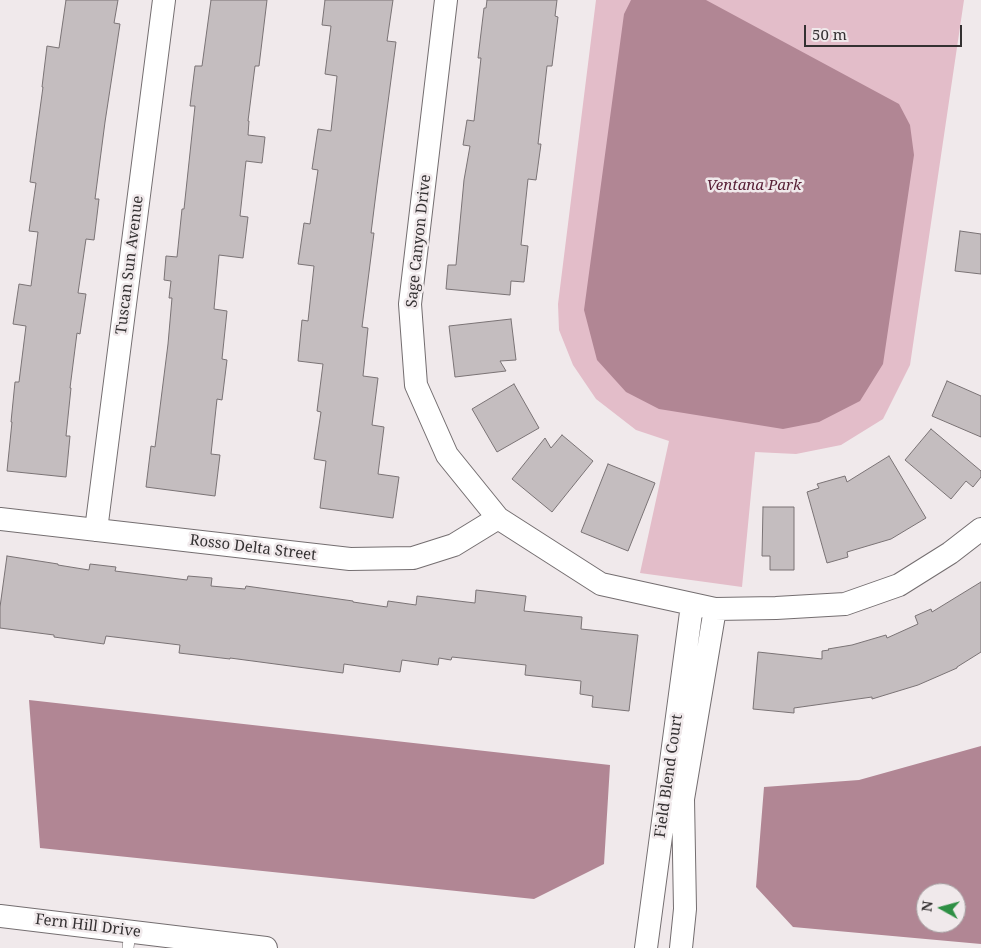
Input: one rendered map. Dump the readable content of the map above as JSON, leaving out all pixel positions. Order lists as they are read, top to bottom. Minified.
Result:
{"streets":{"street":["Sage Canyon Drive","Tuscan Sun Avenue","Rosso Delta Street","Field Blend Court","Fern Hill Drive"]},"crossings":[["Sage Canyon Drive","Rosso Delta Street"],["Sage Canyon Drive","Field Blend Court"],["Tuscan Sun Avenue","Rosso Delta Street"]],"parks":["Ventana Park"],"scale_bar":"50 m","north":"left"}
